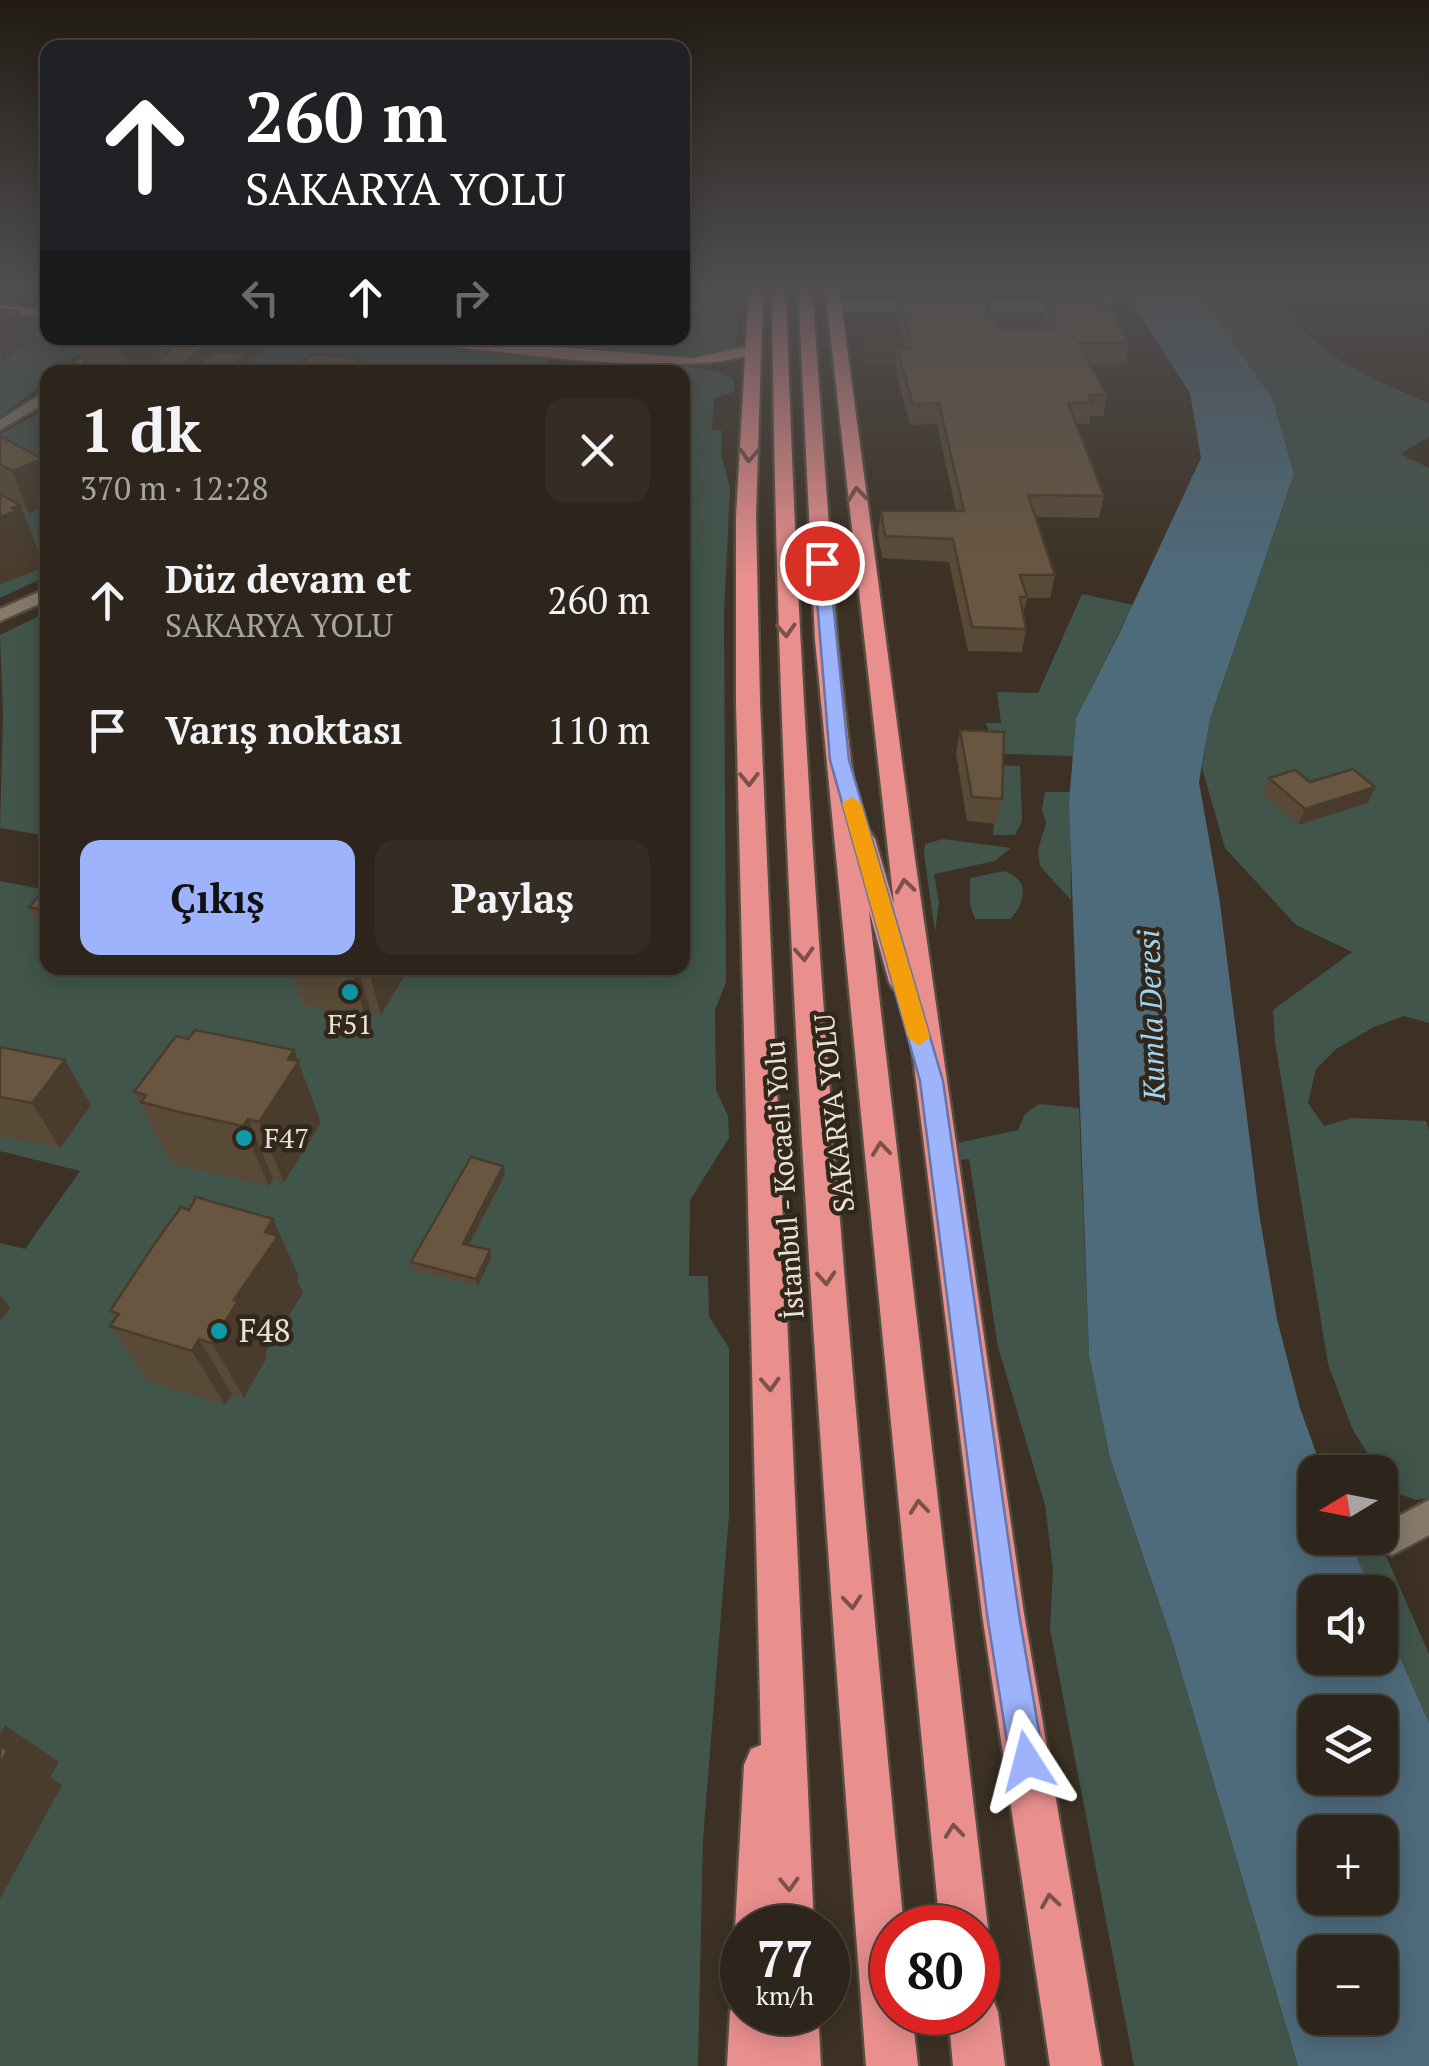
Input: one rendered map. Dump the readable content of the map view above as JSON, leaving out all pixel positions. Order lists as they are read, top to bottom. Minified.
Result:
{"streets":{"highway":["SAKARYA YOLU","İstanbul - Kocaeli Yolu"]},"water":["Kumla Deresi"],"places":["F51","F47","F48"],"north":"left","page":{"turn":["260 m","SAKARYA YOLU"],"heading":["1 dk","370 m · 12:28"],"list":[{"name":"Düz devam et","note":"SAKARYA YOLU","value":"260 m"},{"name":"Varış noktası","value":"110 m"}],"buttons":["Çıkış","Paylaş"],"map_buttons":["+","−"],"speed":"77 km/h","limit":"80"}}
